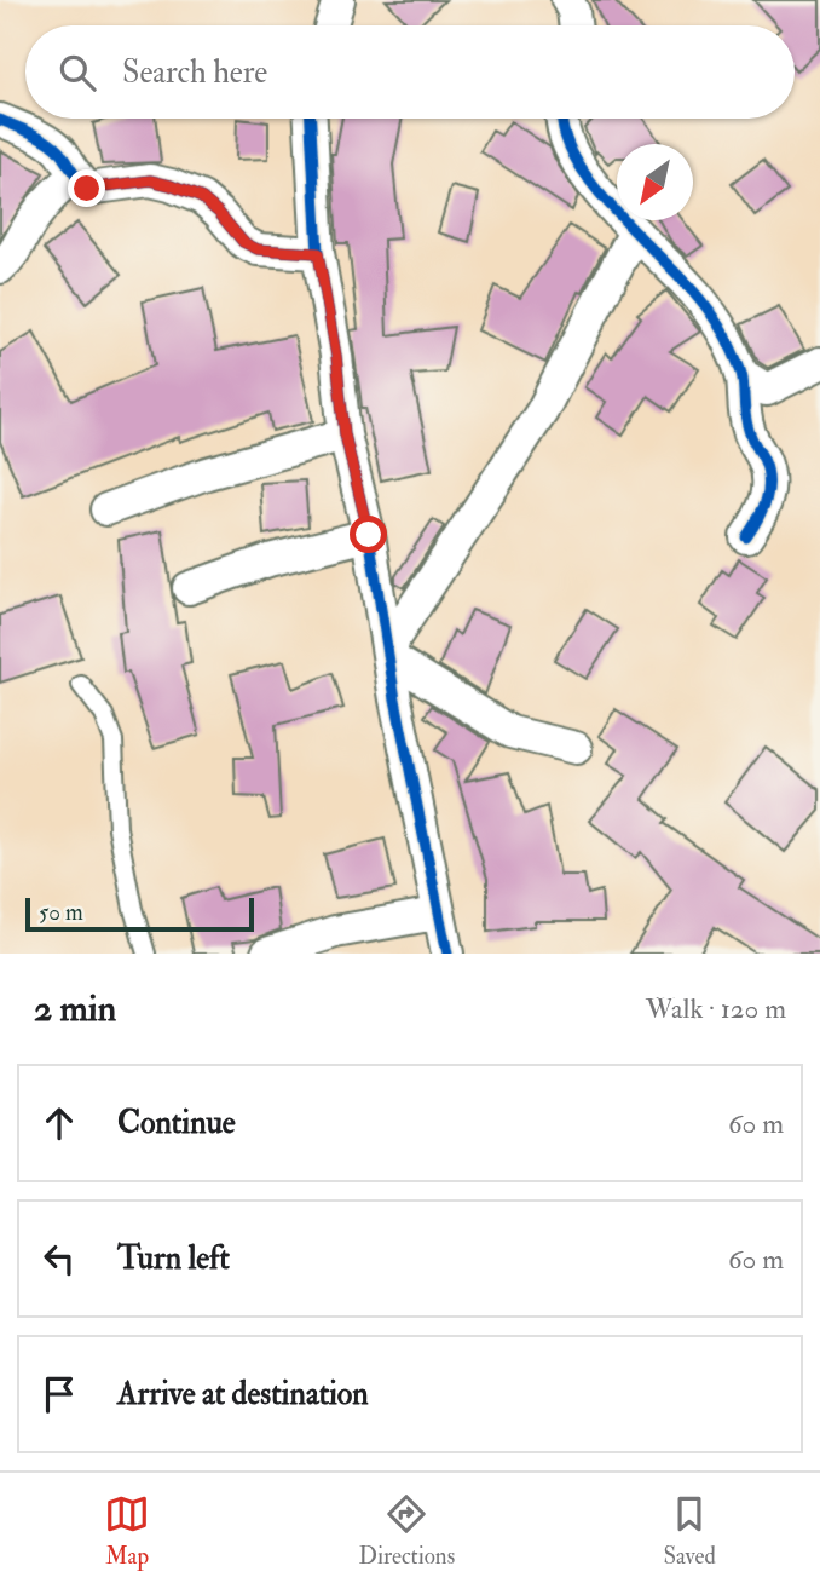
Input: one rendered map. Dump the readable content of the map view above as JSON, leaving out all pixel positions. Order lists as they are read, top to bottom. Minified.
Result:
{"scale_bar":"50 m","north":"bottom left","page":{"search":"Search here","scale":"50 m","heading":["2 min","Walk · 120 m"],"list":[["Continue","60 m"],["Turn left","60 m"],"Arrive at destination"],"nav":["Map","Directions","Saved"]}}
